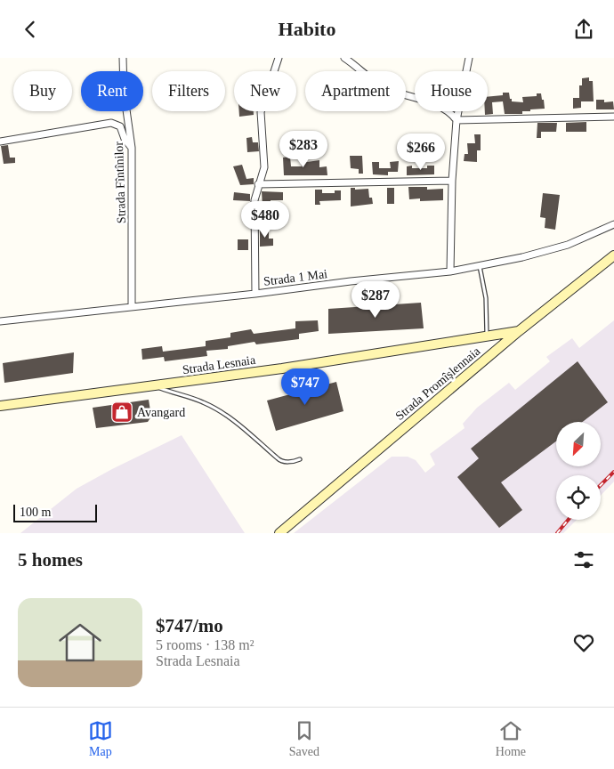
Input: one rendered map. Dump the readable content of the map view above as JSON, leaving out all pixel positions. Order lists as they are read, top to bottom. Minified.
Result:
{"streets":{"street":["Strada Fîntînilor","Strada 1 Mai","Strada Lesnaia","Strada Promîșlennaia"]},"crossings":[["Strada Fîntînilor","Strada 1 Mai"],["Strada Lesnaia","Strada Promîșlennaia"]],"places":{"shop":["Avangard"]},"scale_bar":"100 m","north":"bottom left","page":{"header":"Habito","chip":["Buy","Rent","Filters","New","Apartment","House"],"price":["$283","$266","$480","$287","$747"],"scale":"100 m","heading":"5 homes","list":[{"name":"$747/mo","note":"5 rooms · 138 m² · Strada Lesnaia"}],"tabs":["Map","Saved","Home"]}}
